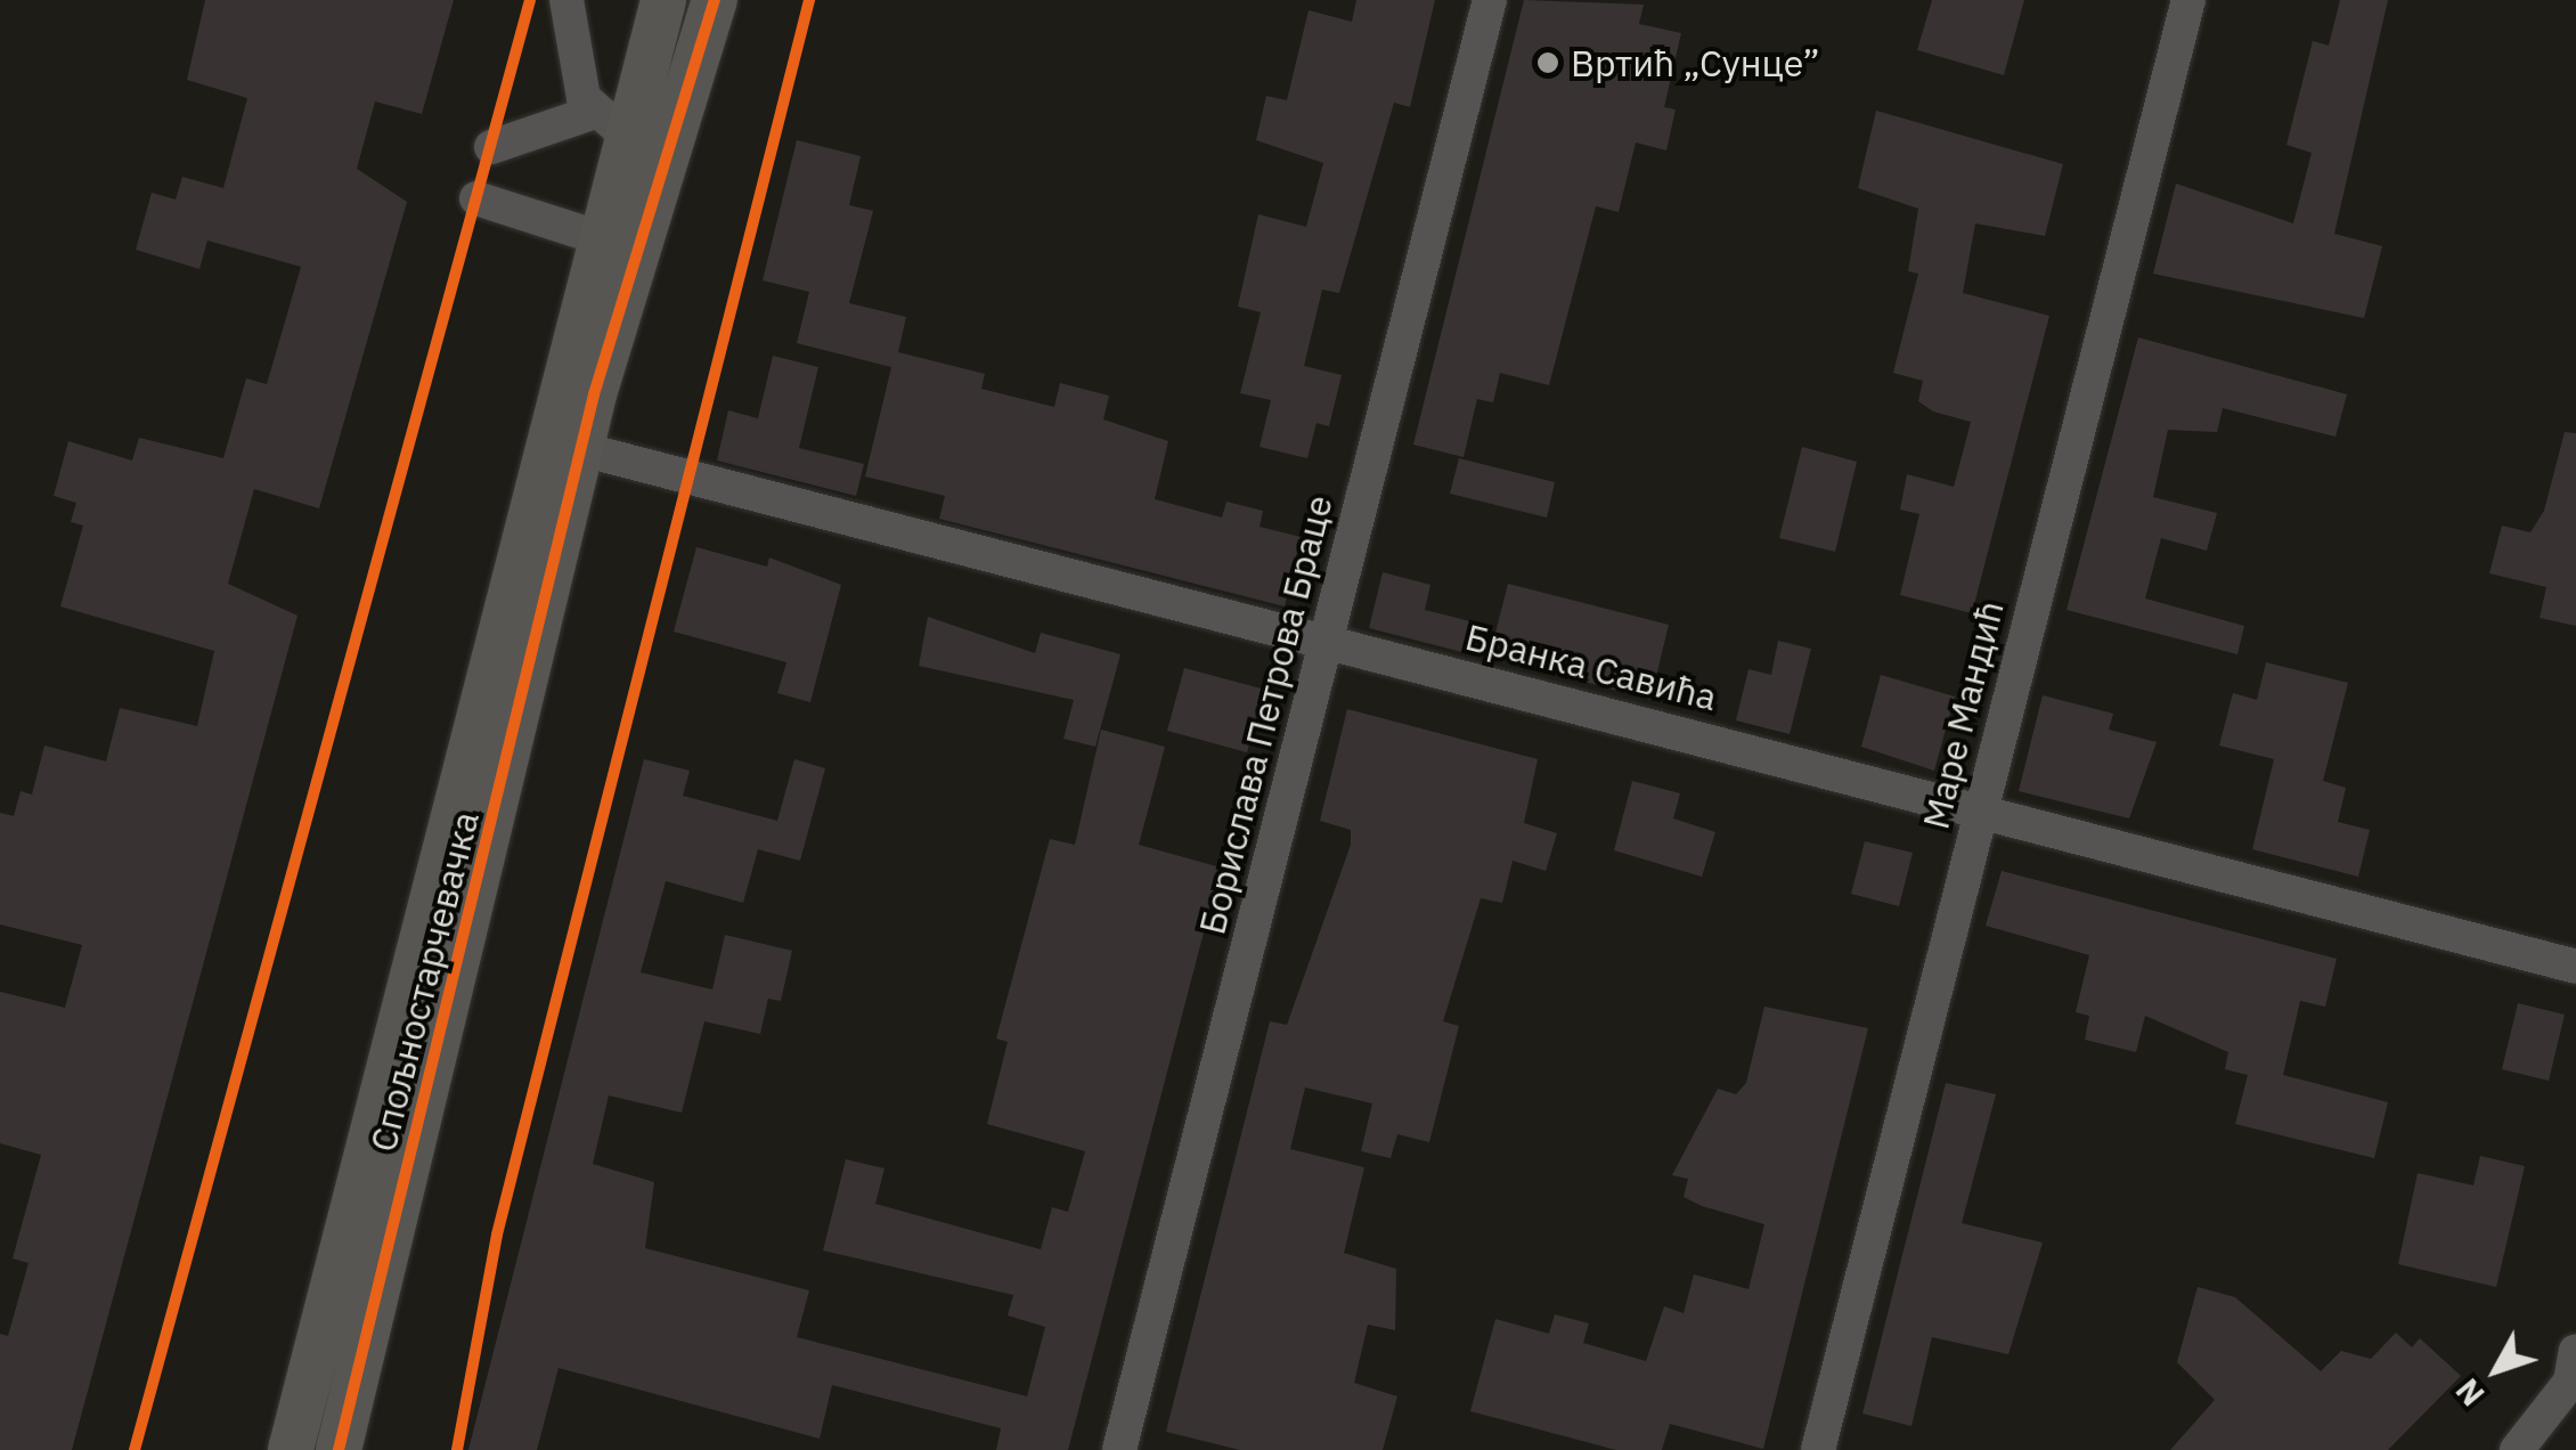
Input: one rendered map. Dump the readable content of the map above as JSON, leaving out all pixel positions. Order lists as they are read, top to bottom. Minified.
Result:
{"streets":{"street":["Бранка Савића","Борислава Петрова Браце","Маре Мандић","Спољностарчевачка"]},"crossings":[["Бранка Савића","Борислава Петрова Браце"],["Бранка Савића","Маре Мандић"],["Бранка Савића","Спољностарчевачка"]],"places":["Вртић „Сунце”"],"north":"bottom left"}
